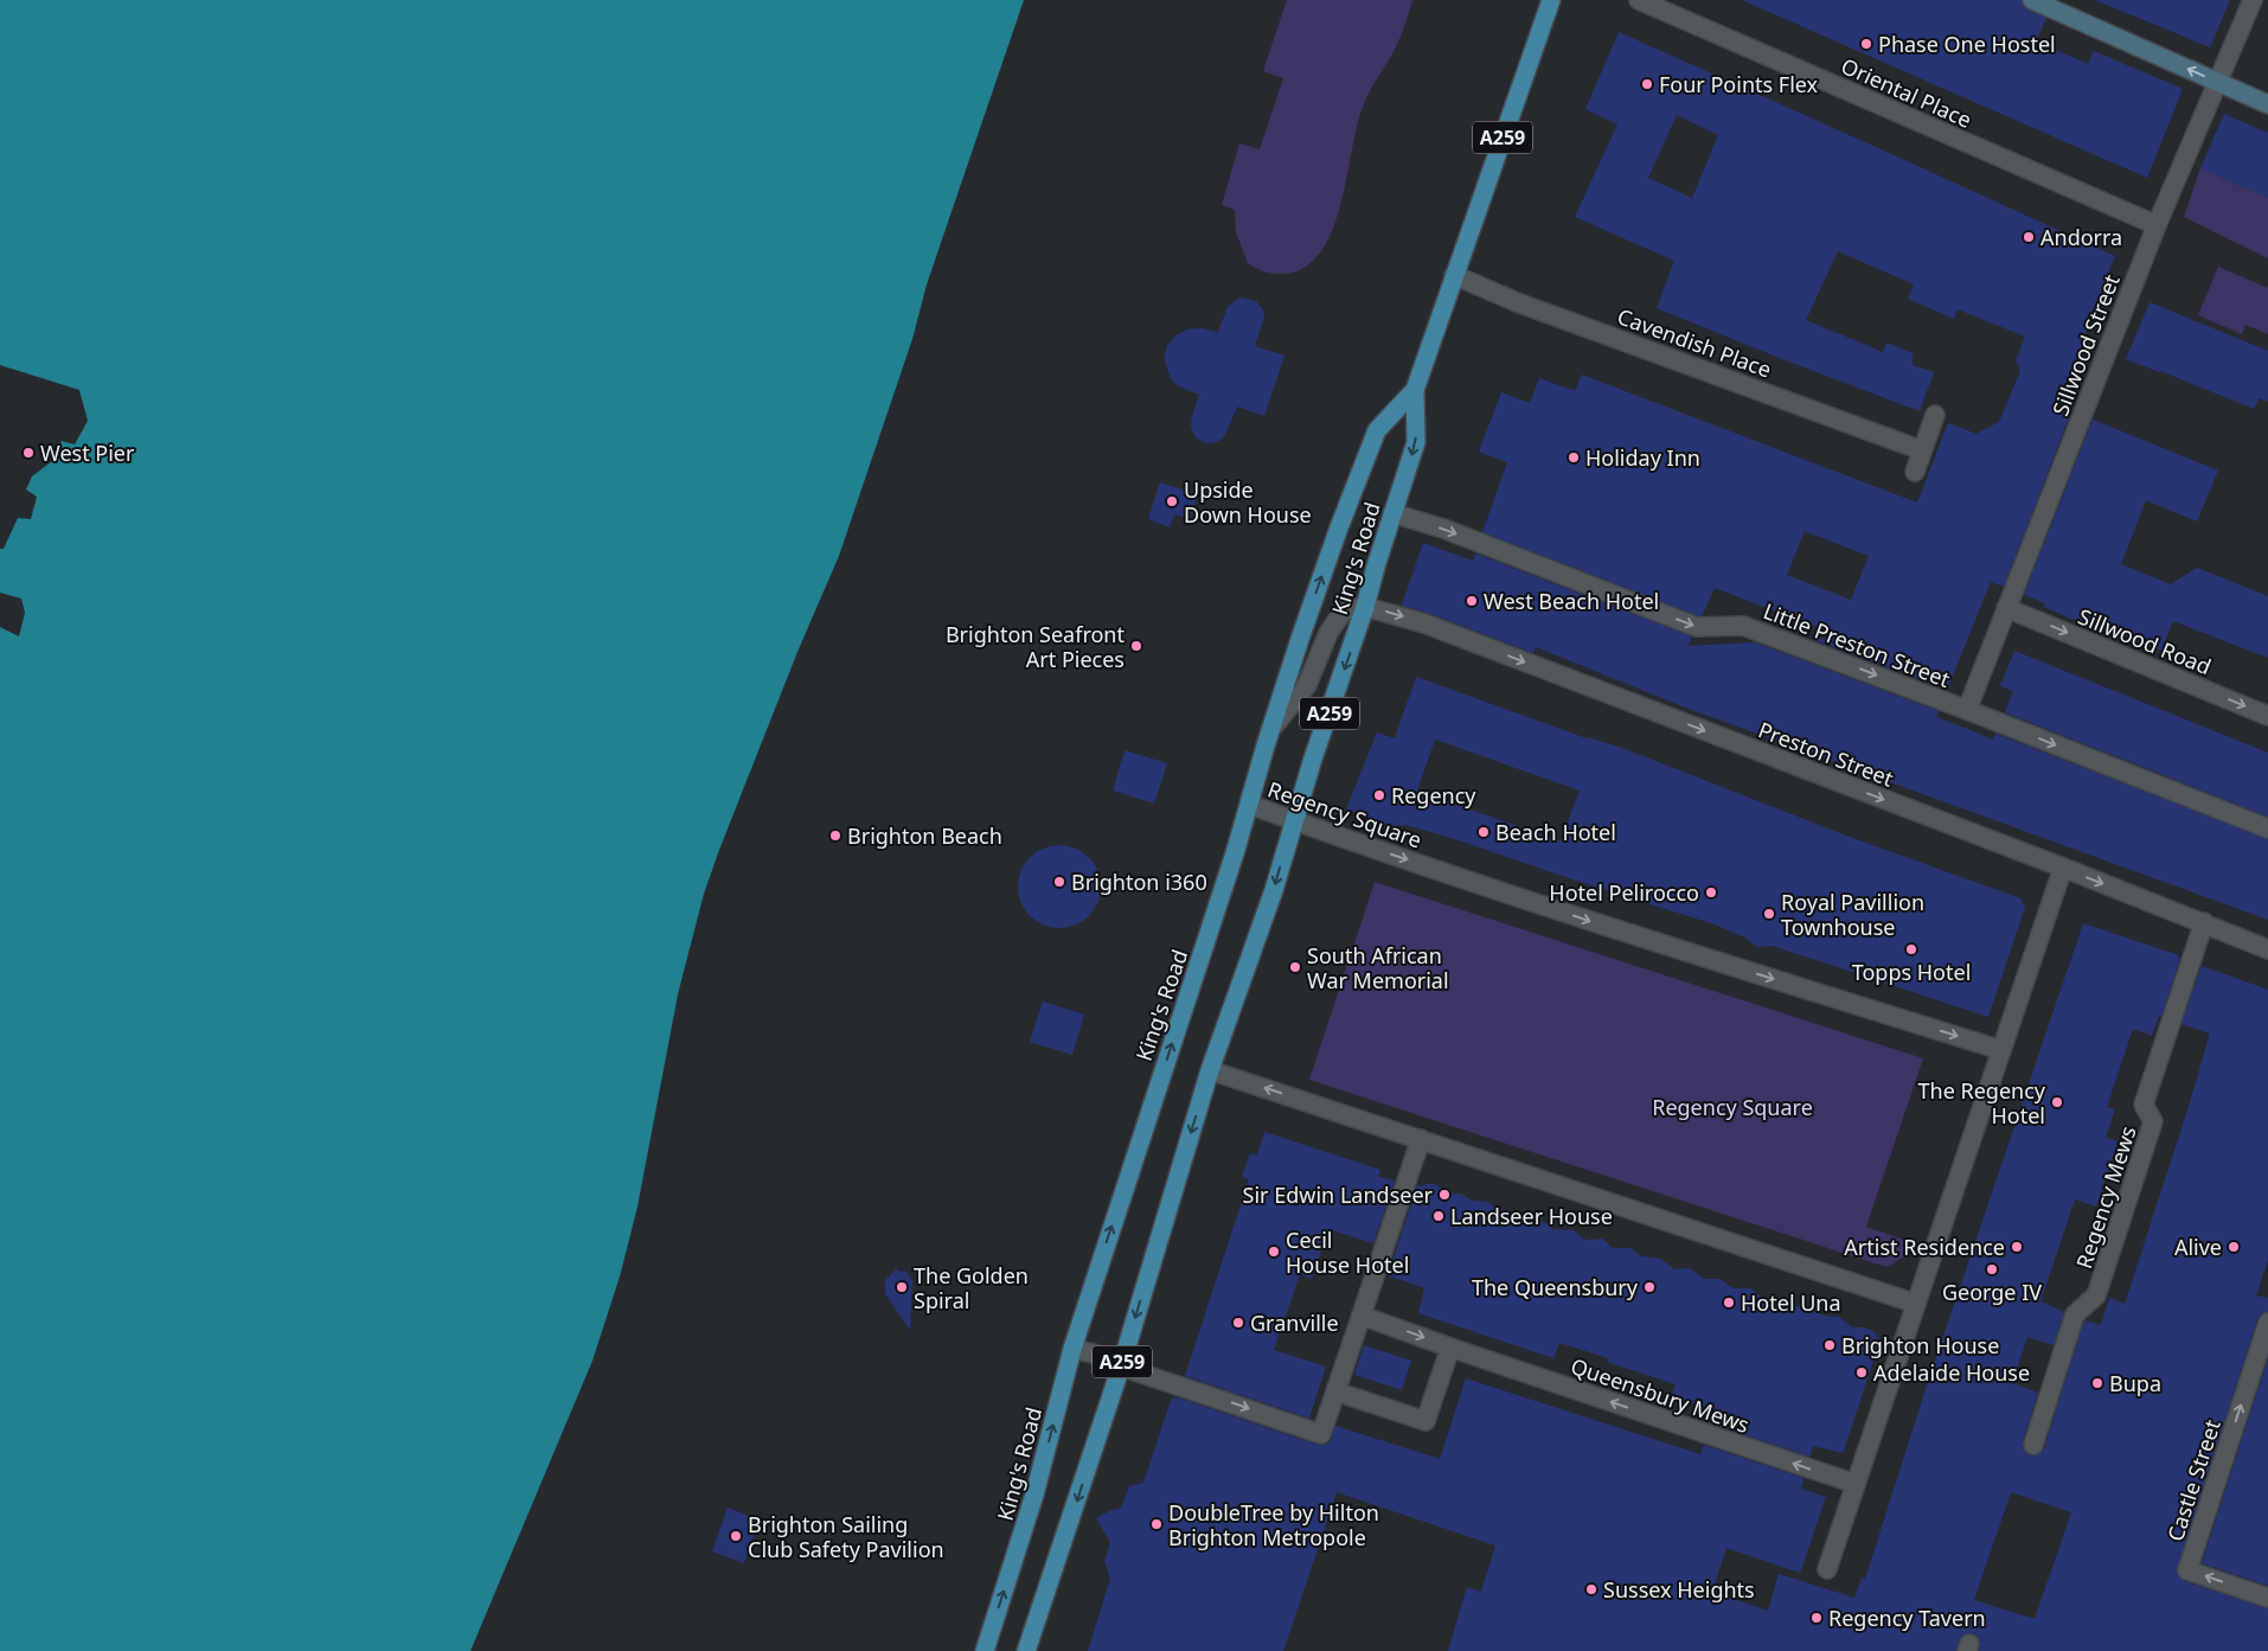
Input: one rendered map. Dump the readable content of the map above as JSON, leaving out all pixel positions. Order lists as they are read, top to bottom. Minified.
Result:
{"streets":{"main road":["A259","King's Road"],"street":["Oriental Place","Cavendish Place","Sillwood Street","Sillwood Road","Little Preston Street","Preston Street","Regency Square","Regency Mews","Queensbury Mews","Castle Street"]},"crossings":[["Oriental Place","Sillwood Street"],["Cavendish Place","King's Road"],["Sillwood Street","Sillwood Road"],["Sillwood Street","Little Preston Street"],["King's Road","Little Preston Street"],["King's Road","Preston Street"],["King's Road","Regency Square"],["Preston Street","Regency Mews"]],"one_way":["Sillwood Road","Little Preston Street","Preston Street","Regency Square"],"parks":["Regency Square"],"places":["Phase One Hostel","Four Points Flex","Andorra","West Pier","Holiday Inn","Upside Down House","West Beach Hotel","Brighton Seafront Art Pieces","Regency","Beach Hotel","Brighton Beach","Brighton i360","Hotel Pelirocco","Royal Pavillion Townhouse","Topps Hotel","South African War Memorial","The Regency Hotel","Sir Edwin Landseer","Landseer House","Artist Residence","Alive","Cecil House Hotel","George IV","The Golden Spiral","The Queensbury","Hotel Una","Granville","Brighton House","Adelaide House","Bupa","DoubleTree by Hilton Brighton Metropole","Brighton Sailing Club Safety Pavilion","Sussex Heights","Regency Tavern"]}
